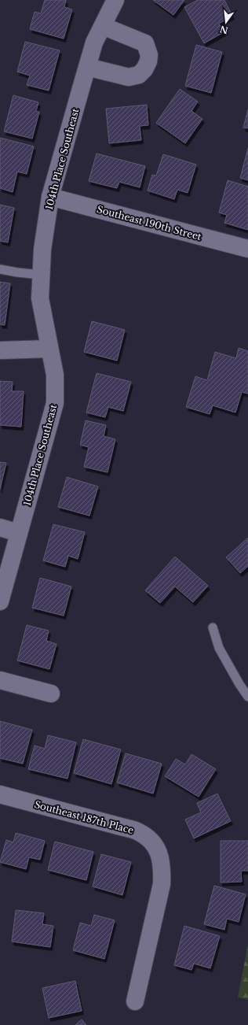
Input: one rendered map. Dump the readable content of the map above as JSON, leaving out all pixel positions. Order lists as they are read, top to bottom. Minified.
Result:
{"streets":{"street":["104th Place Southeast","Southeast 190th Street","Southeast 187th Place"]},"crossings":[["104th Place Southeast","Southeast 190th Street"]],"north":"bottom"}
